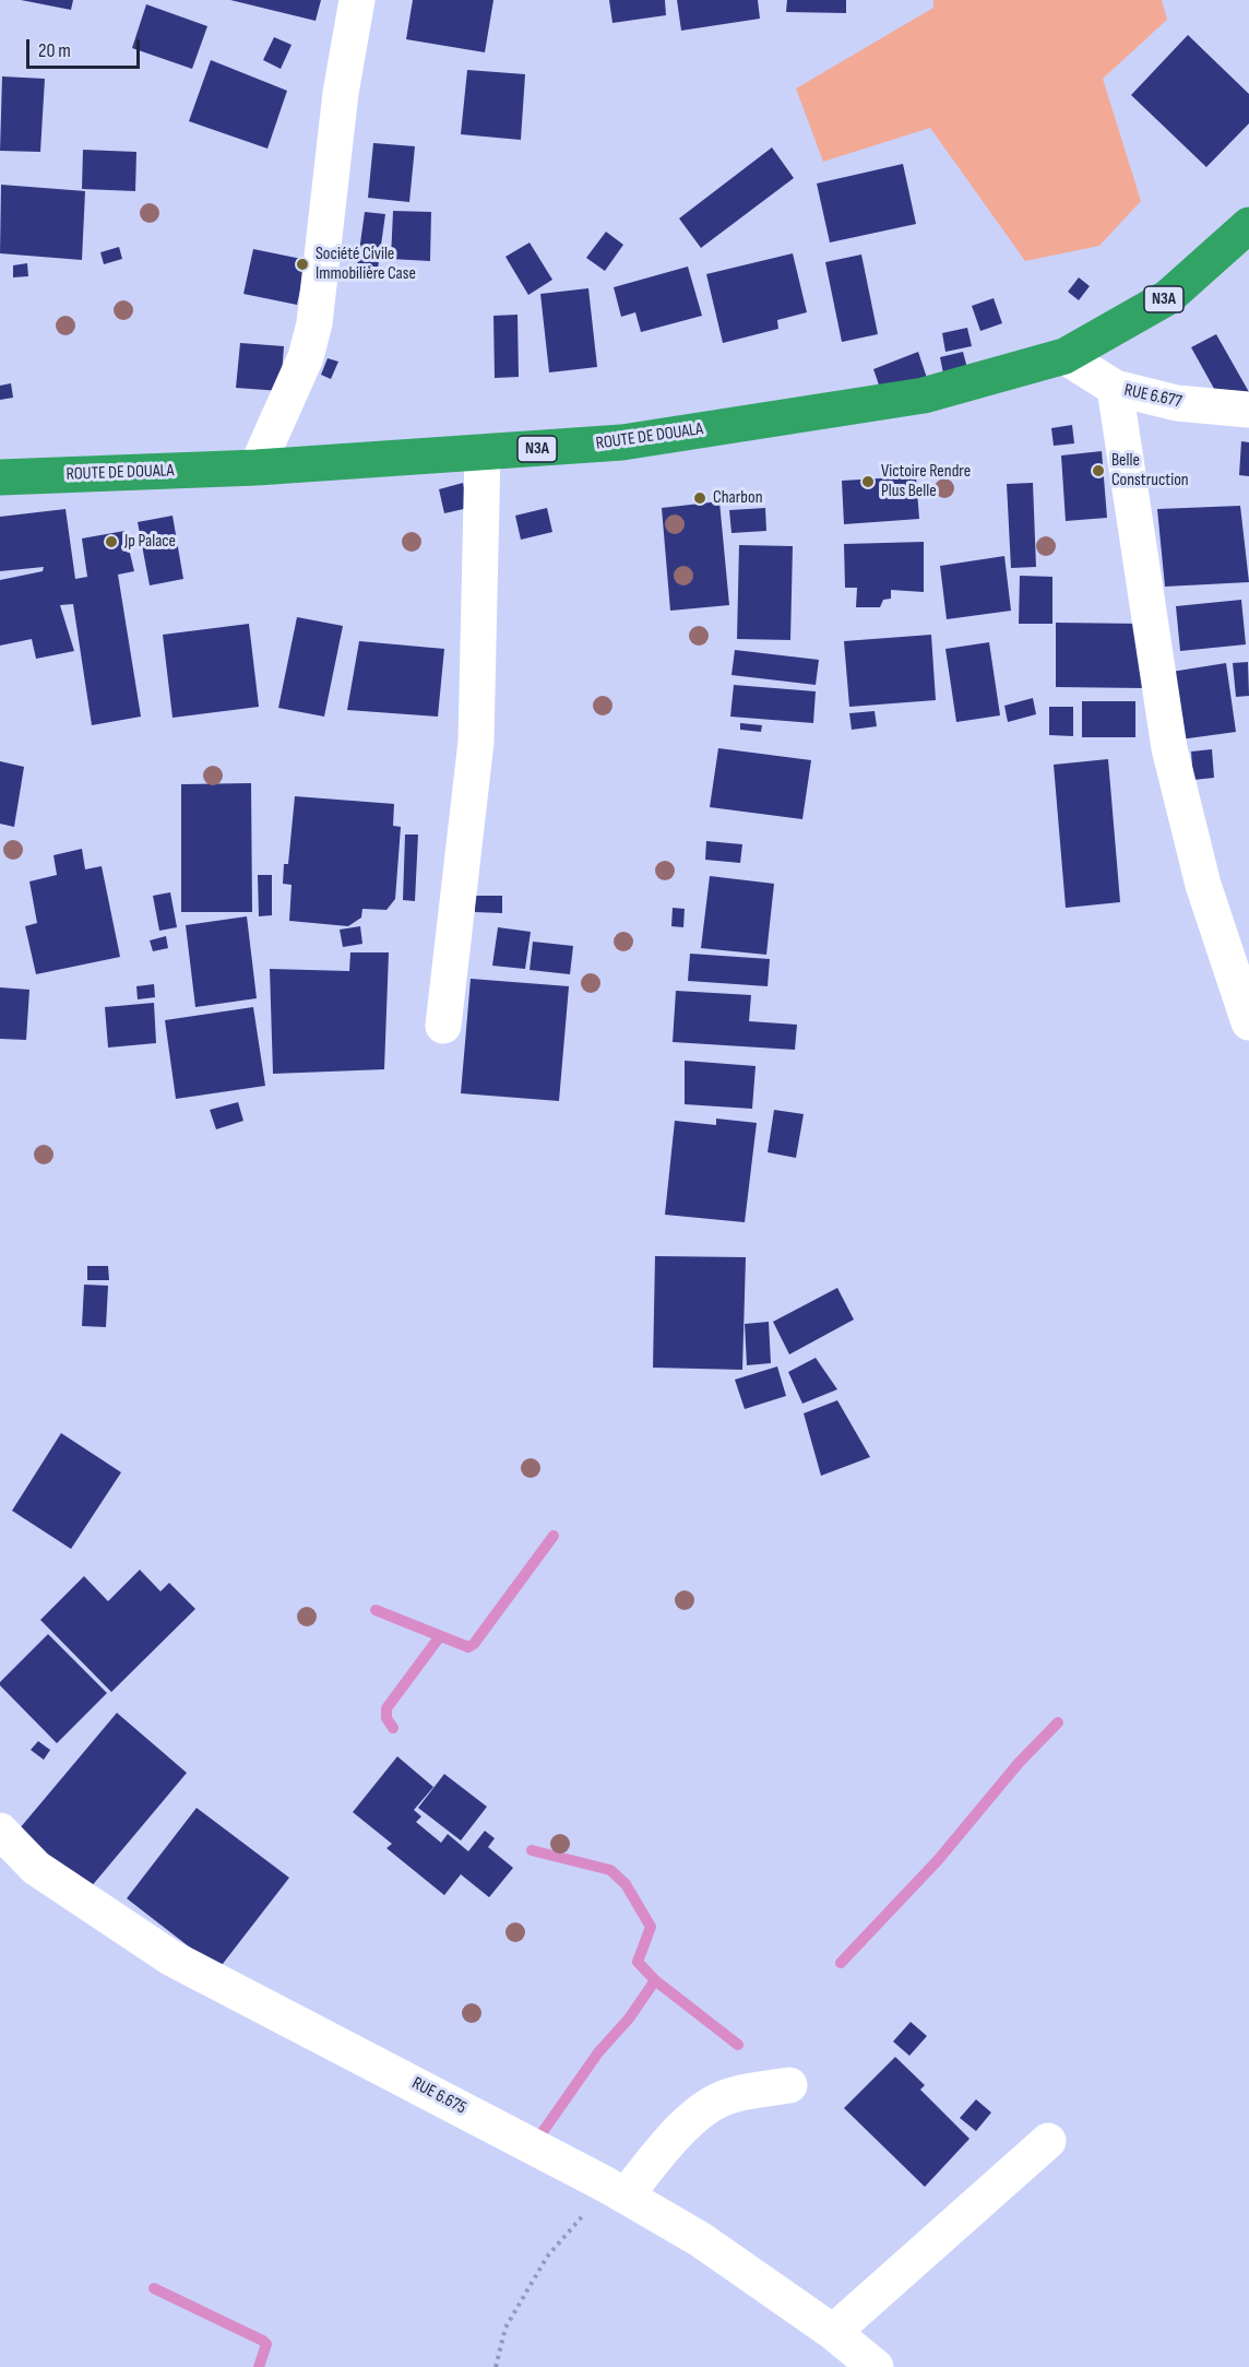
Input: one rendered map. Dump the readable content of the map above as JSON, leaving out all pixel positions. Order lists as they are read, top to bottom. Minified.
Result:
{"streets":{"highway":["N3A","ROUTE DE DOUALA"],"street":["RUE 6.677","RUE 6.675"]},"crossings":[["RUE 6.677","ROUTE DE DOUALA"]],"places":["Société Civile Immobilière Case","Belle Construction","Victoire Rendre Plus Belle","Charbon","Jp Palace"],"scale_bar":"20 m"}
